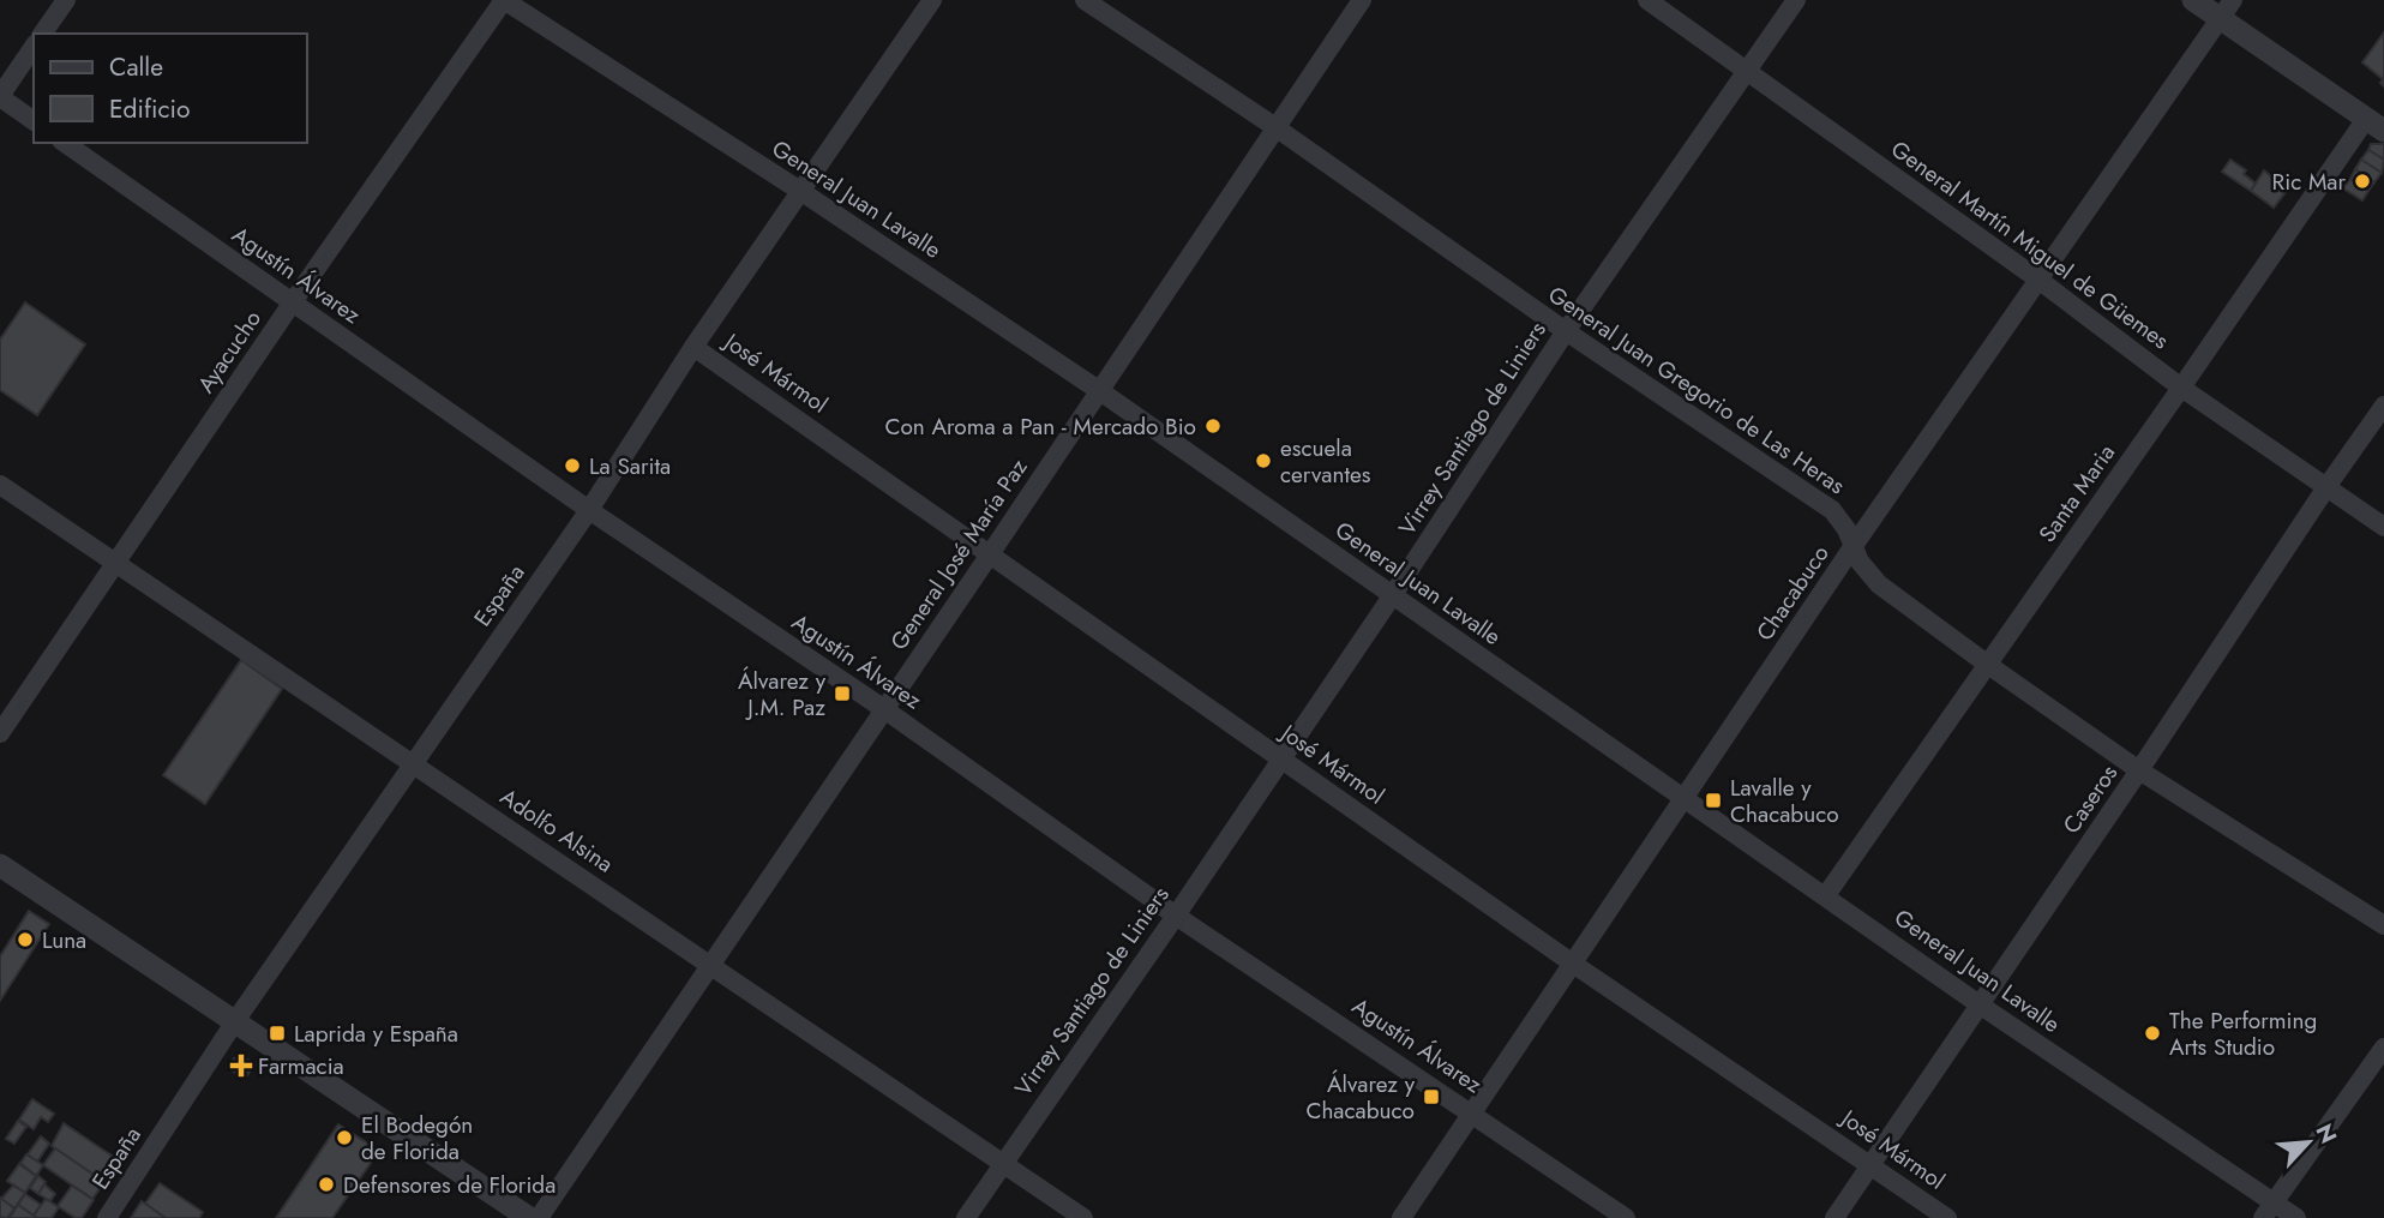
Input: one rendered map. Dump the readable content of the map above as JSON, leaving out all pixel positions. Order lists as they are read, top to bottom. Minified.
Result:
{"streets":{"street":["General Juan Lavalle","General Martín Miguel de Güemes","Agustín Álvarez","Ayacucho","José Mármol","General Juan Gregorio de Las Heras","Virrey Santiago de Liniers","Santa Maria","General José María Paz","Chacabuco","España","Caseros","Adolfo Alsina"]},"crossings":[["General Juan Lavalle","Ayacucho"],["General Juan Lavalle","Virrey Santiago de Liniers"],["General Juan Lavalle","Santa Maria"],["General Juan Lavalle","General José María Paz"],["General Juan Lavalle","Chacabuco"],["General Juan Lavalle","España"],["General Juan Lavalle","Caseros"],["General Martín Miguel de Güemes","Virrey Santiago de Liniers"],["General Martín Miguel de Güemes","Santa Maria"],["General Martín Miguel de Güemes","Chacabuco"],["General Martín Miguel de Güemes","Caseros"],["Agustín Álvarez","Ayacucho"],["Agustín Álvarez","Virrey Santiago de Liniers"],["Agustín Álvarez","General José María Paz"],["Agustín Álvarez","Chacabuco"],["Agustín Álvarez","España"],["Ayacucho","Adolfo Alsina"],["José Mármol","Virrey Santiago de Liniers"],["José Mármol","General José María Paz"],["José Mármol","Chacabuco"],["José Mármol","España"],["José Mármol","Caseros"],["General Juan Gregorio de Las Heras","Virrey Santiago de Liniers"],["General Juan Gregorio de Las Heras","Santa Maria"],["General Juan Gregorio de Las Heras","General José María Paz"],["General Juan Gregorio de Las Heras","Chacabuco"],["General Juan Gregorio de Las Heras","Caseros"],["Virrey Santiago de Liniers","Adolfo Alsina"],["General José María Paz","Adolfo Alsina"],["España","Adolfo Alsina"]],"places":{"other":["Ric Mar","Con Aroma a Pan - Mercado Bio","escuela cervantes","La Sarita","Luna","The Performing Arts Studio","El Bodegón de Florida","Defensores de Florida"],"transit":["Álvarez y J.M. Paz","Lavalle y Chacabuco","Laprida y España","Álvarez y Chacabuco"],"health":["Farmacia"]},"legend":["Calle","Edificio"],"north":"top right"}
